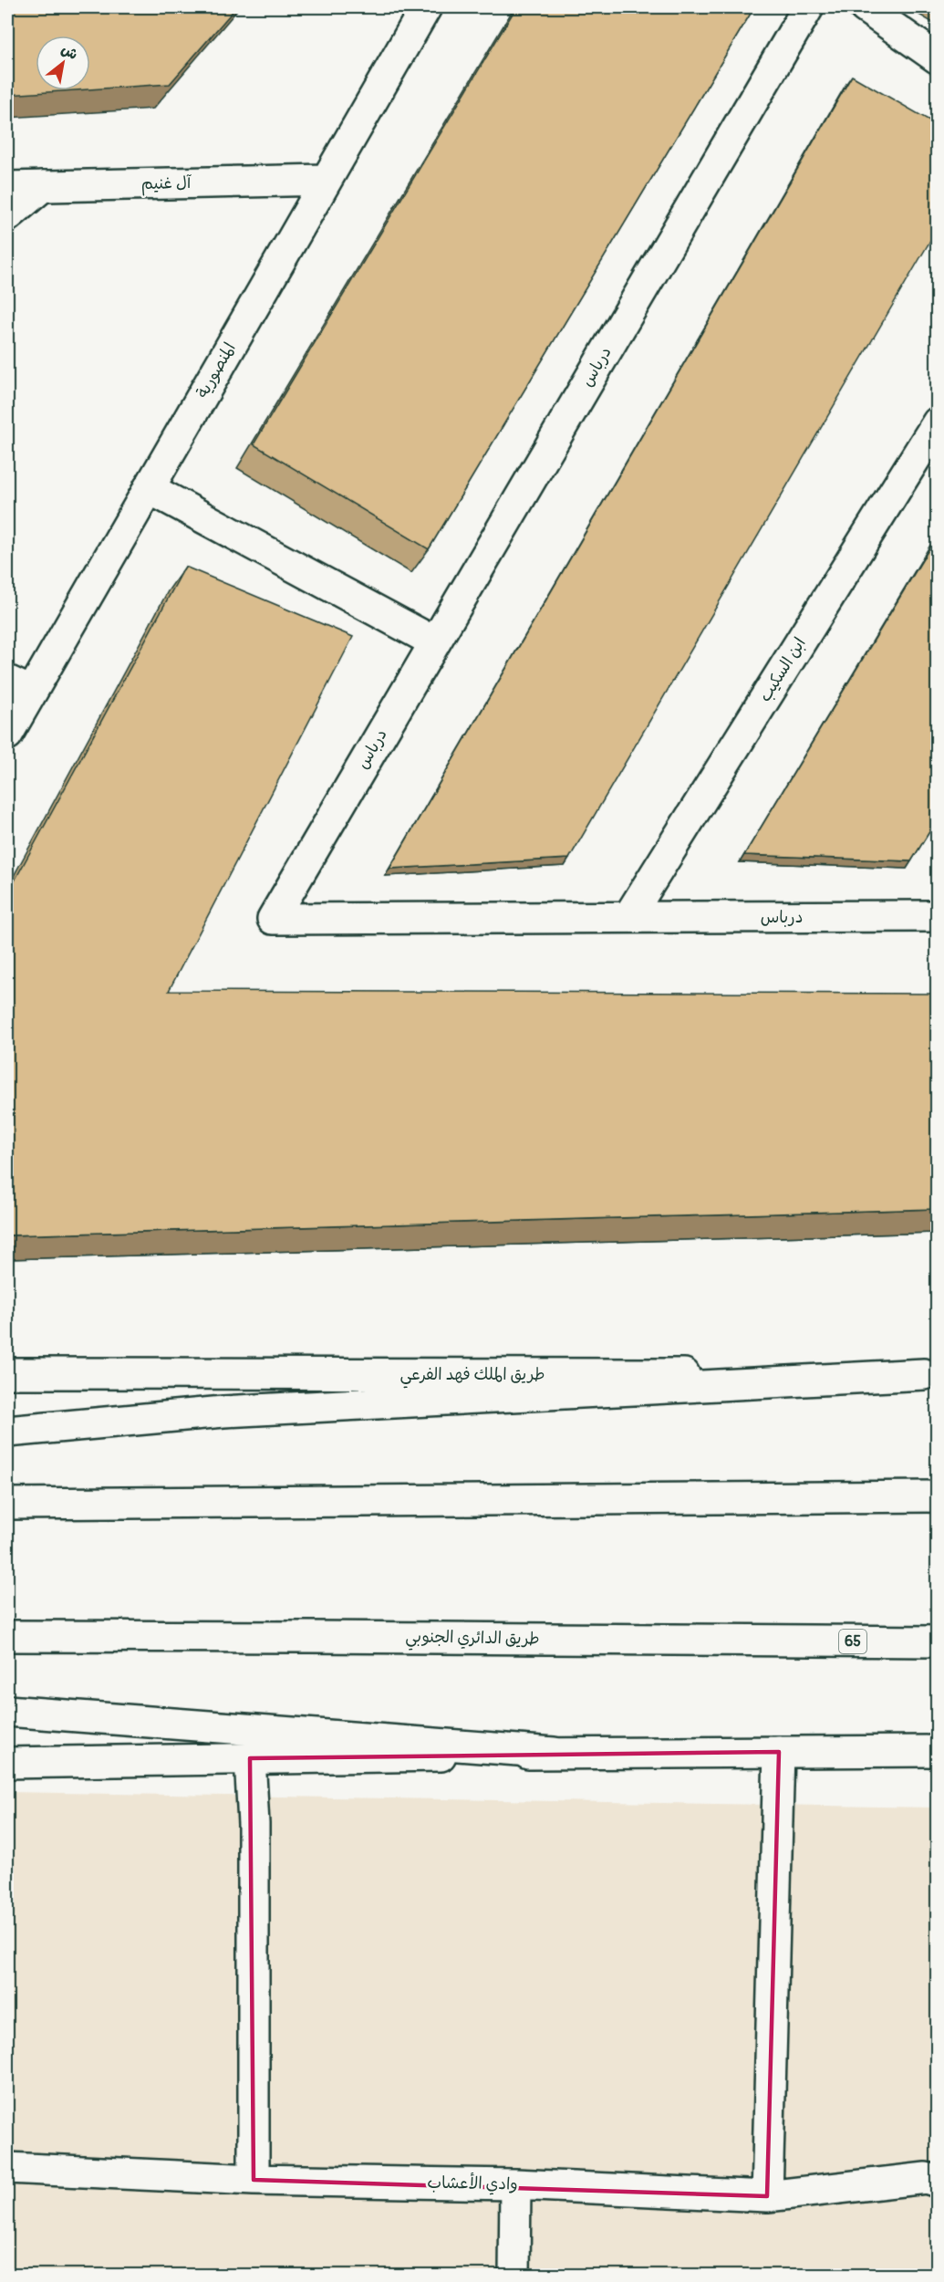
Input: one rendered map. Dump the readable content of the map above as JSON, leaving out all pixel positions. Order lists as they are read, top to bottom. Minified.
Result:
{"streets":{"main road":["آل غنيم","درباس","المنصورية","ابن السكيب","طريق الملك فهد الفرعي","طريق الدائري الجنوبي","65","وادي الأعشاب"]},"crossings":[["آل غنيم","المنصورية"],["درباس","ابن السكيب"]],"north":"top right"}
